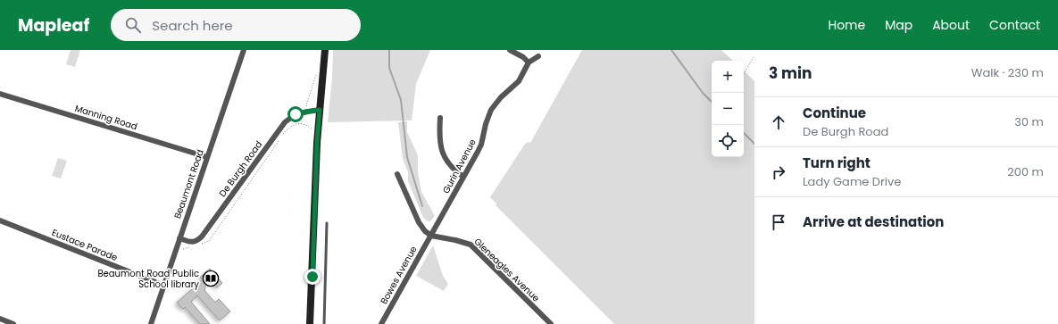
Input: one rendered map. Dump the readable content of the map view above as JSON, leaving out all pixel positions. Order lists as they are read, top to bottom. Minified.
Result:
{"streets":{"street":["Manning Road","Gurin Avenue","De Burgh Road","Beaumont Road","Eustace Parade","Gleneagles Avenue","Bowes Avenue"]},"crossings":[["Manning Road","Beaumont Road"],["Gurin Avenue","Gleneagles Avenue"],["Gurin Avenue","Bowes Avenue"],["De Burgh Road","Beaumont Road"],["Beaumont Road","Eustace Parade"],["Gleneagles Avenue","Bowes Avenue"]],"places":{"library":["Beaumont Road Public School library"]},"page":{"header":"Mapleaf","search":"Search here","nav":["Home","Map","About","Contact"],"heading":["3 min","Walk · 230 m"],"map_buttons":["+","−"],"list":[["Continue","De Burgh Road","30 m"],["Turn right","Lady Game Drive","200 m"],"Arrive at destination"]}}
